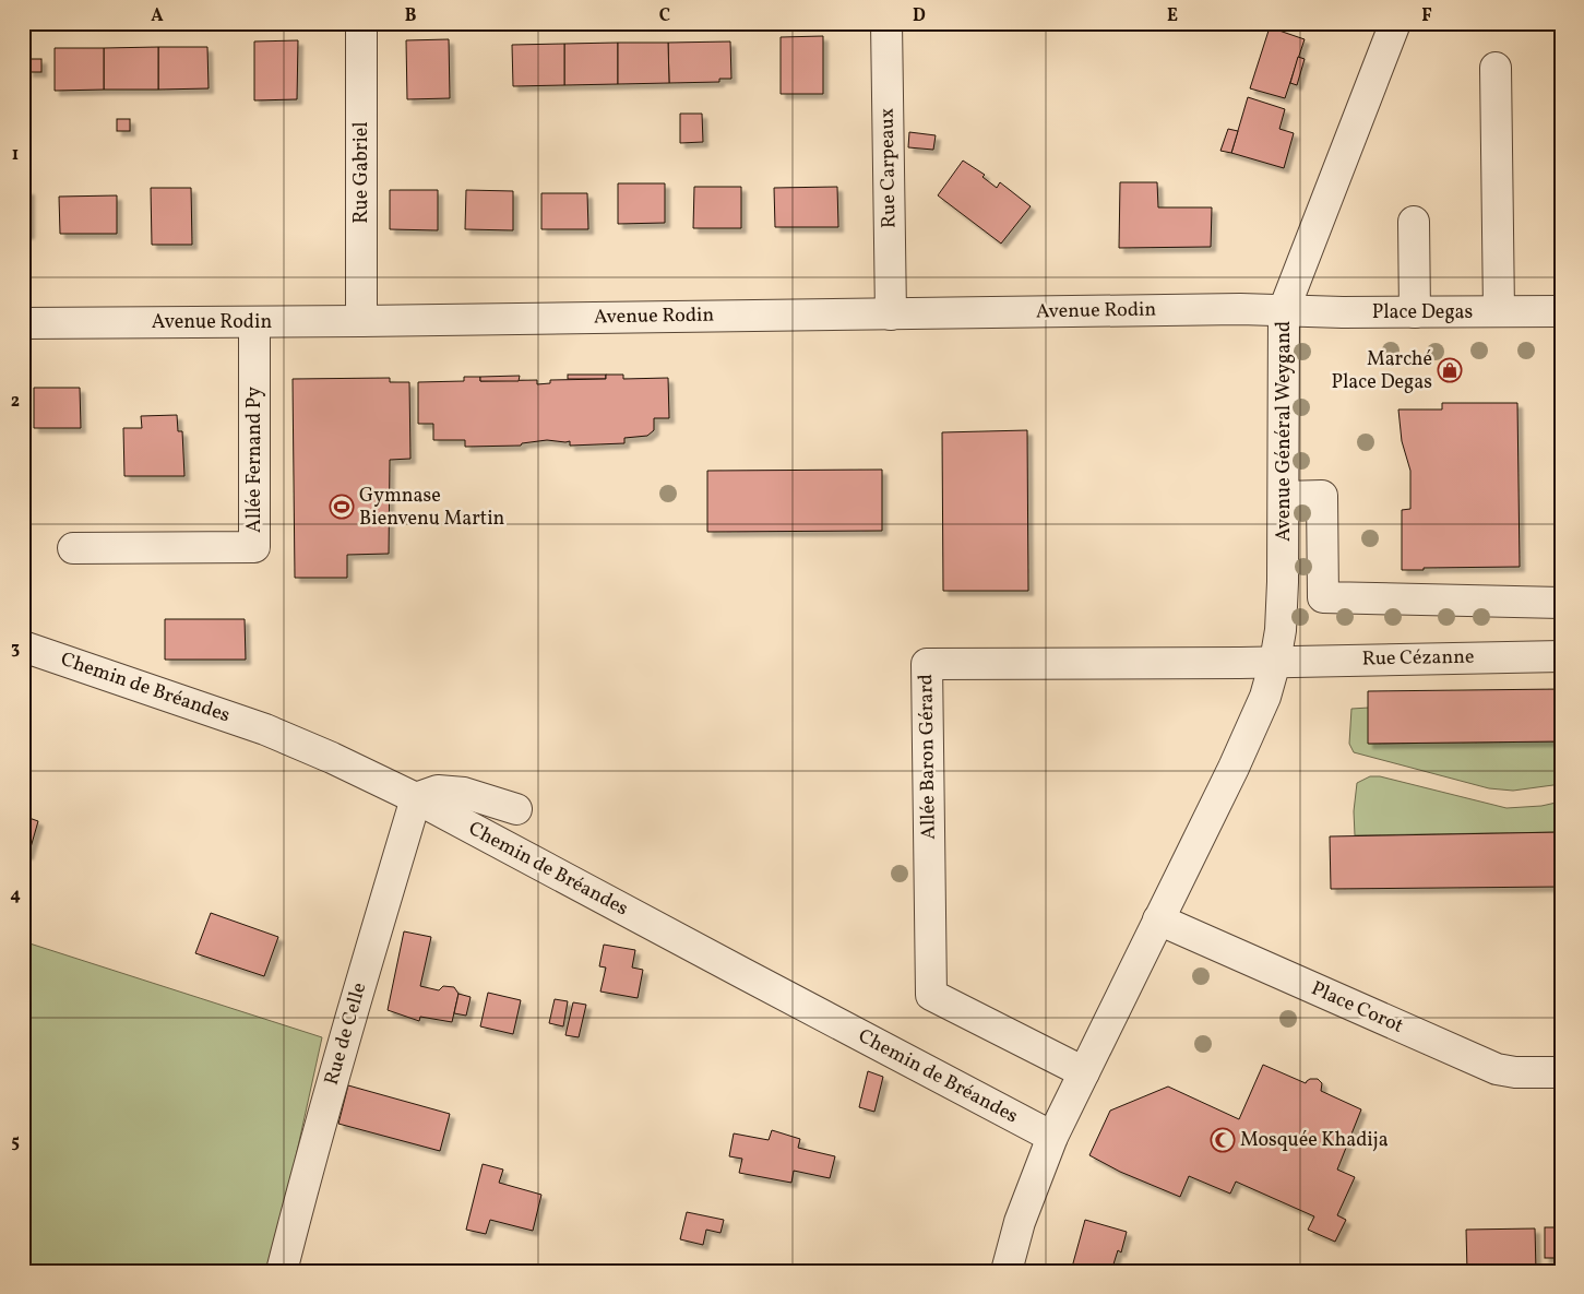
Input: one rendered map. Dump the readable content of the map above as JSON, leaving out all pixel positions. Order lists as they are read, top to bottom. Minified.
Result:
{"streets":{"street":["Rue Carpeaux","Rue Gabriel","Avenue Rodin","Place Degas","Avenue Général Weygand","Allée Fernand Py","Rue Cézanne","Chemin de Bréandes","Allée Baron Gérard","Place Corot","Rue de Celle"]},"crossings":[["Rue Carpeaux","Avenue Rodin"],["Rue Gabriel","Avenue Rodin"],["Avenue Rodin","Place Degas"],["Avenue Rodin","Avenue Général Weygand"],["Avenue Rodin","Allée Fernand Py"],["Place Degas","Avenue Général Weygand"],["Avenue Général Weygand","Rue Cézanne"],["Avenue Général Weygand","Chemin de Bréandes"],["Avenue Général Weygand","Allée Baron Gérard"],["Avenue Général Weygand","Place Corot"],["Rue Cézanne","Allée Baron Gérard"],["Chemin de Bréandes","Rue de Celle"]],"places":{"shop":["Marché Place Degas"],"sports":["Gymnase Bienvenu Martin"],"mosque":["Mosquée Khadija"]},"grid":{"columns":["A","B","C","D","E","F"],"rows":["1","2","3","4","5"]}}
